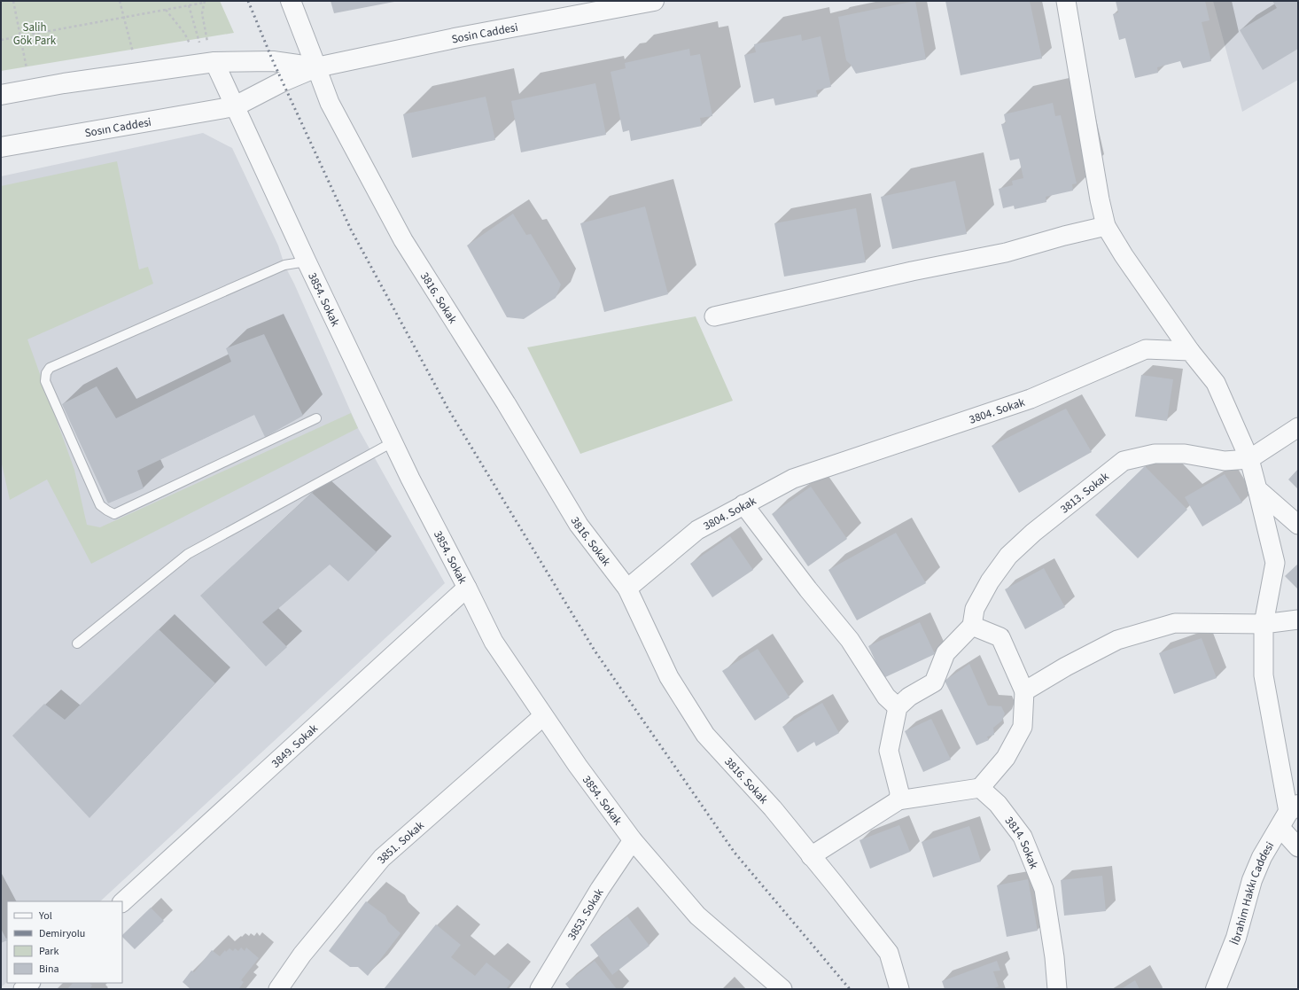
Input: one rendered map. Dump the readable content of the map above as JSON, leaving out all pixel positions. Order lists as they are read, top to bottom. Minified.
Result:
{"streets":{"street":["Sosin Caddesi","Sosın Caddesi","3816. Sokak","3854. Sokak","3804. Sokak","3813. Sokak","3849. Sokak","3851. Sokak","3814. Sokak","İbrahim Hakkı Caddesi","3853. Sokak"]},"crossings":[["Sosin Caddesi","Sosın Caddesi"],["Sosin Caddesi","3816. Sokak"],["Sosın Caddesi","3816. Sokak"],["Sosın Caddesi","3854. Sokak"],["3816. Sokak","3804. Sokak"],["3854. Sokak","3849. Sokak"],["3854. Sokak","3851. Sokak"],["3854. Sokak","3853. Sokak"]],"parks":["Salih Gök Park"],"legend":["Yol","Demiryolu","Park","Bina"]}
